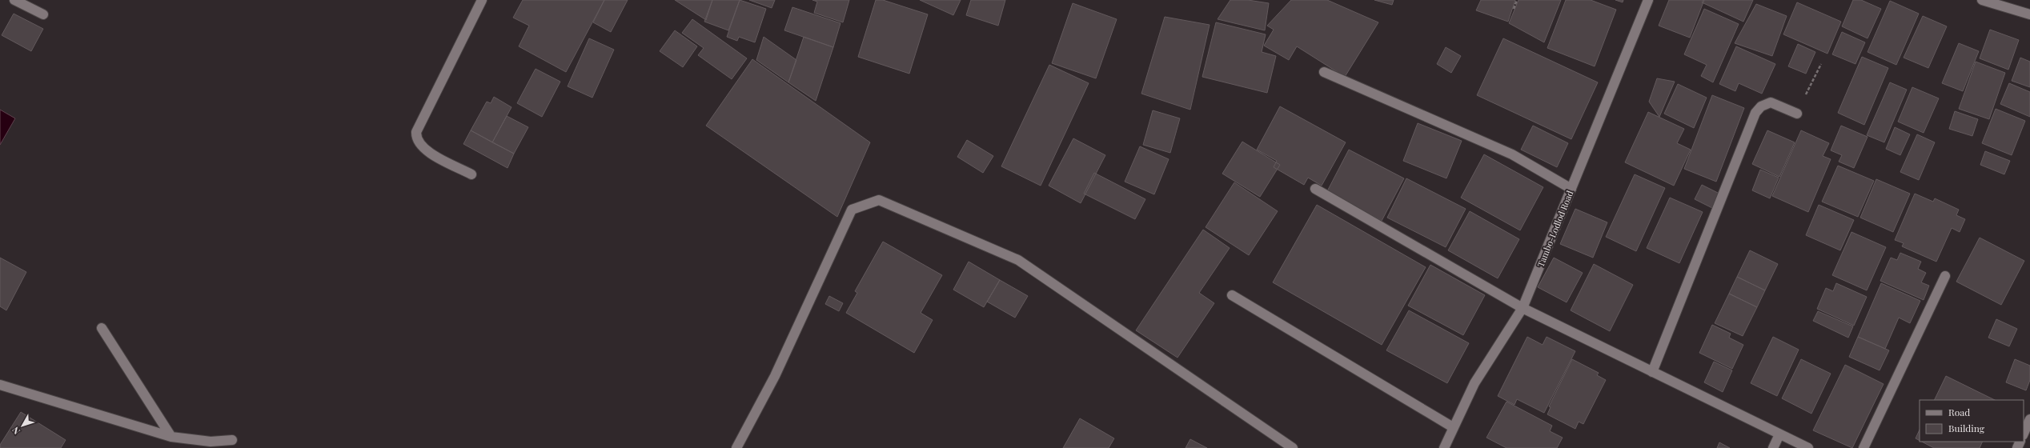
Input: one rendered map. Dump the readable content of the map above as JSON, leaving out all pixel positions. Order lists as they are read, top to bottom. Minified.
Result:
{"streets":{"street":["Tambo-Lodlod Road"]},"legend":["Road","Building"],"north":"bottom left"}
